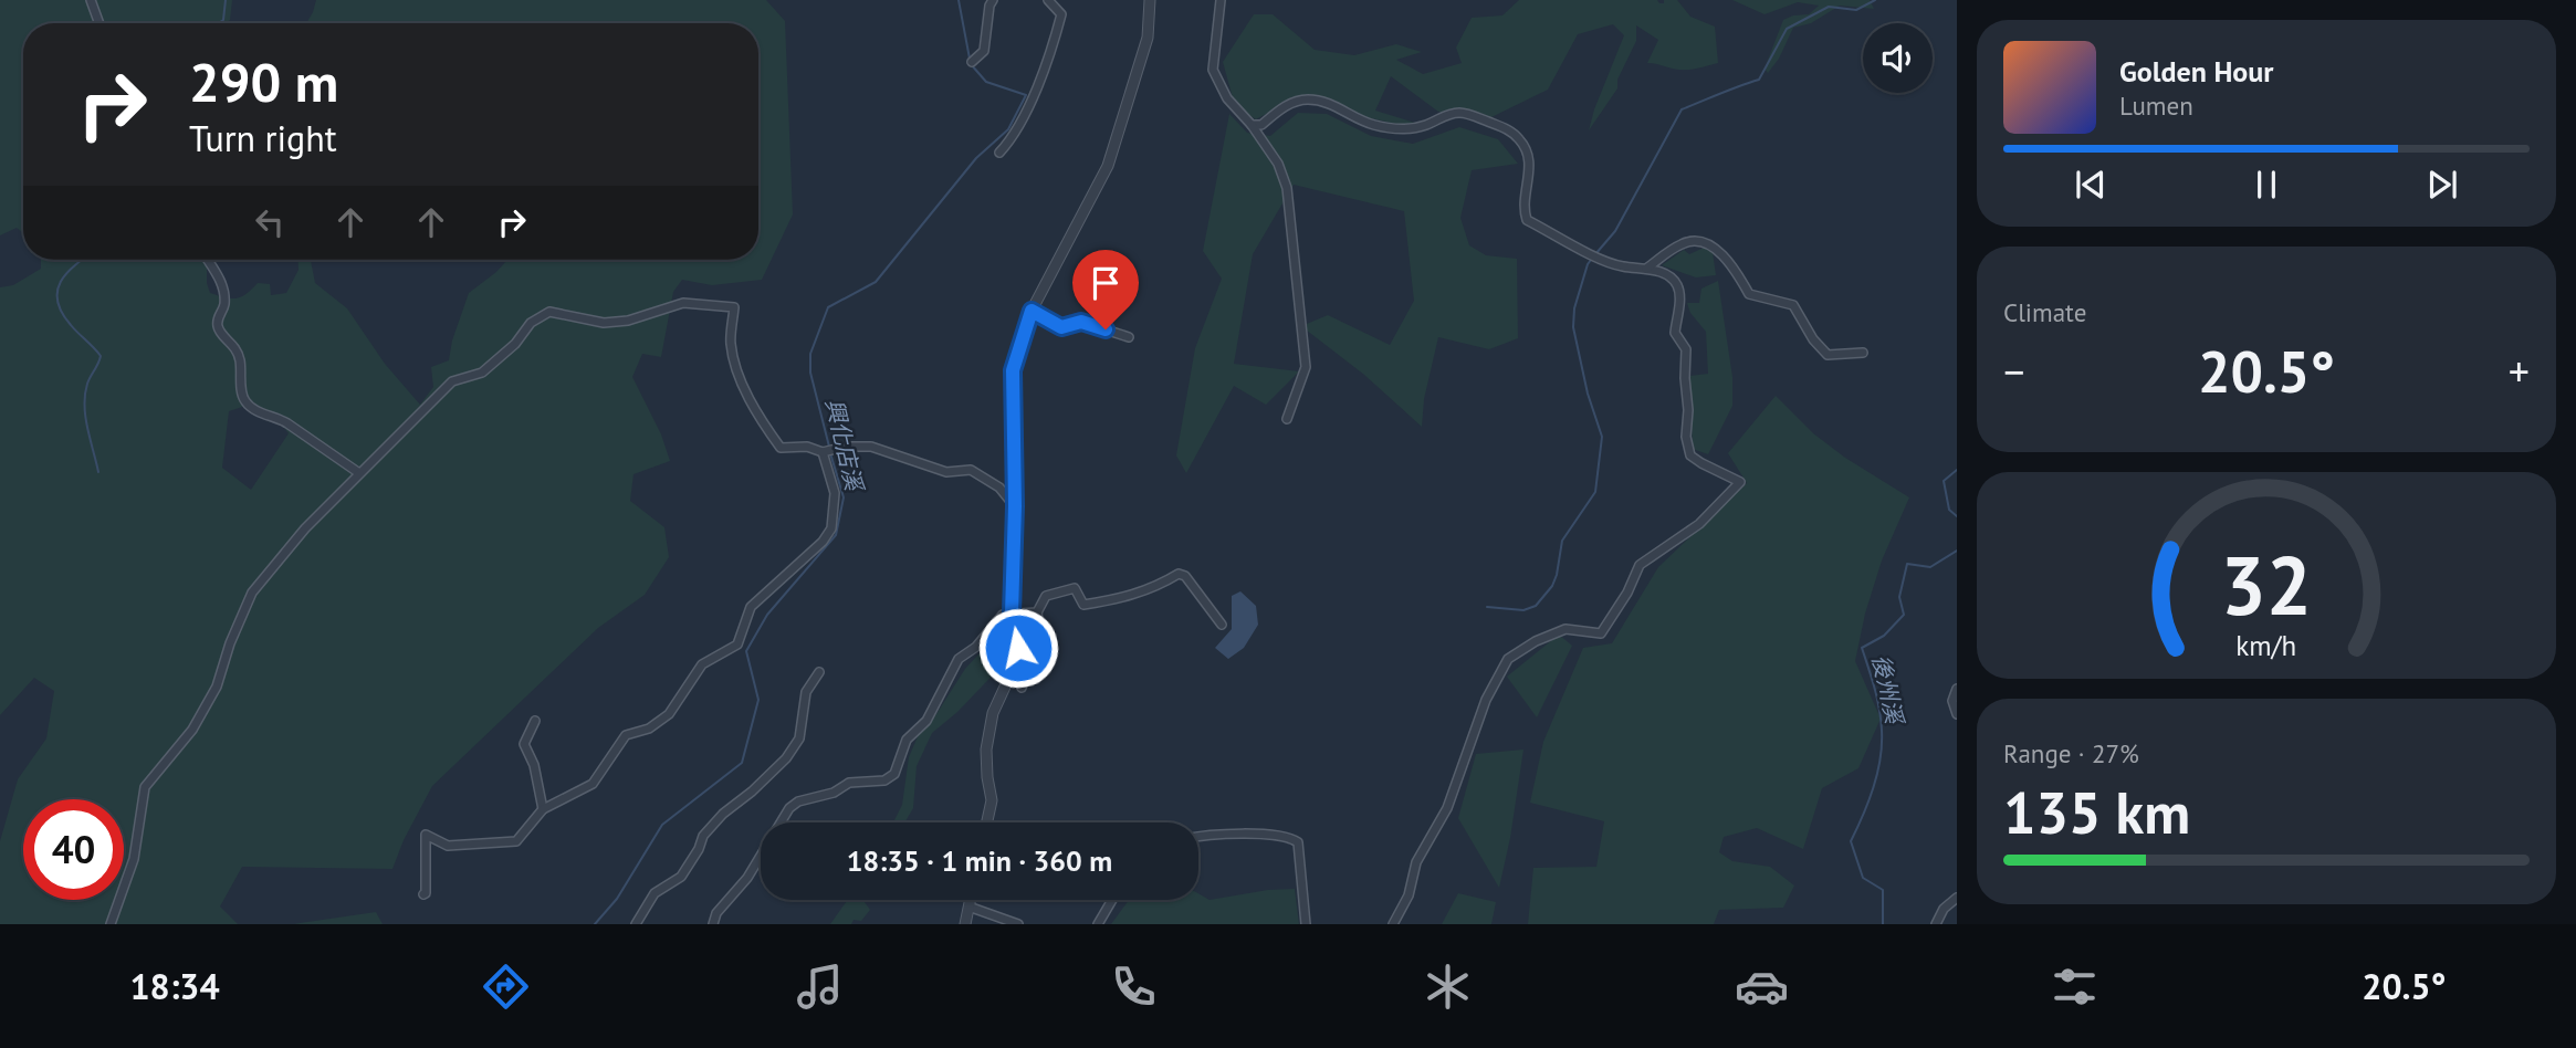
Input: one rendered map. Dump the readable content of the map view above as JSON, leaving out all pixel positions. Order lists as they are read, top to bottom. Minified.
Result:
{"water":["興化店溪","後州溪"],"page":{"turn":["290 m","Turn right"],"song":["Golden Hour","Lumen"],"tile":["Climate",["Range · 27%","135 km"]],"heat":["−","20.5°","+"],"limit":"40","trip":"18:35 · 1 min · 360 m","tabs":["18:34","20.5°"],"gauge":["32","km/h"]}}
